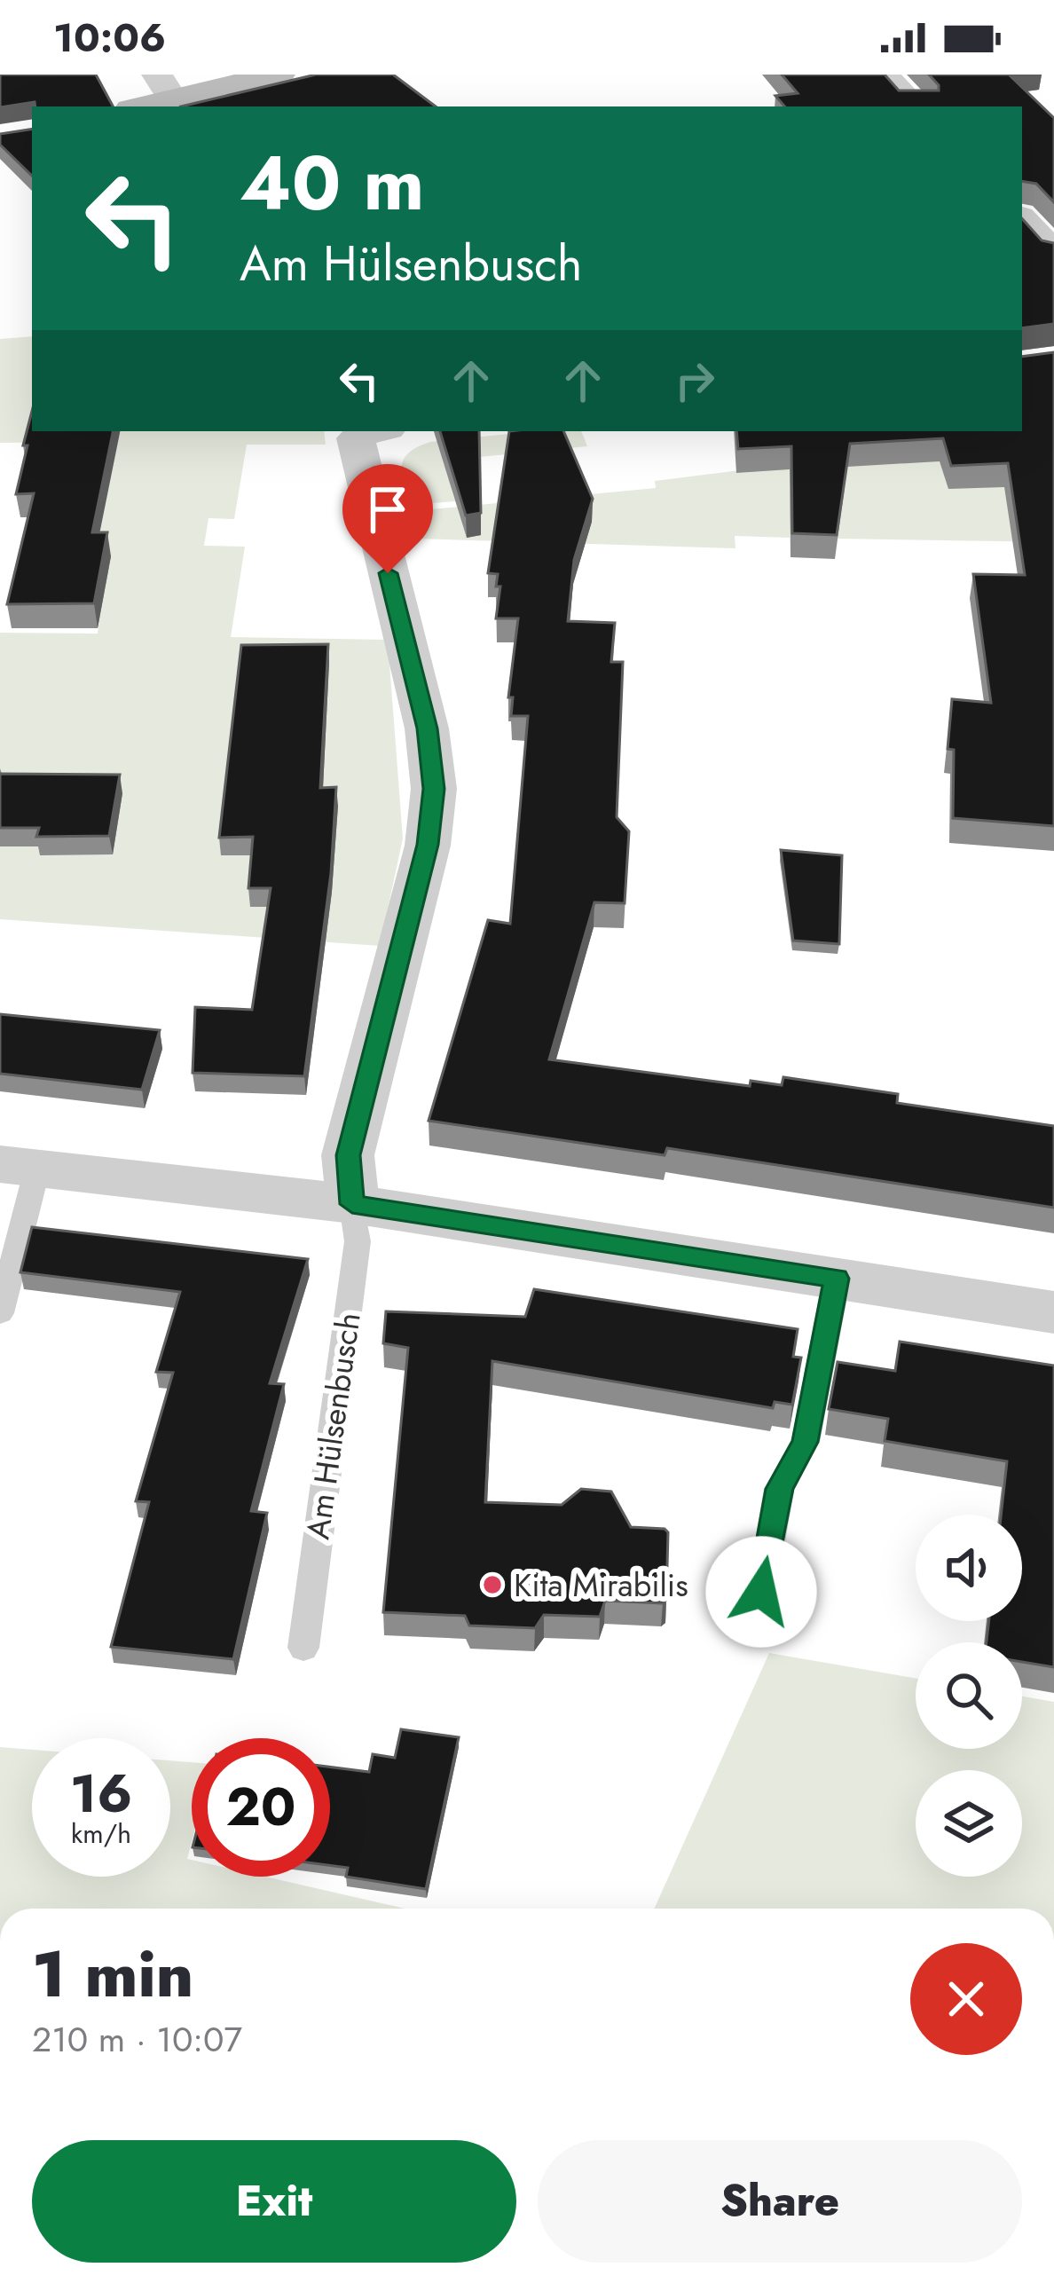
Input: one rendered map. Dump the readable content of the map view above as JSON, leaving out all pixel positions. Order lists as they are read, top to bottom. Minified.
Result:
{"streets":{"lane":["Am Hülsenbusch"]},"places":["Kita Mirabilis"],"page":{"status":"10:06","turn":["40 m","Am Hülsenbusch"],"speed":"16 km/h","limit":"20","heading":["1 min","210 m · 10:07"],"buttons":["Exit","Share"]}}
